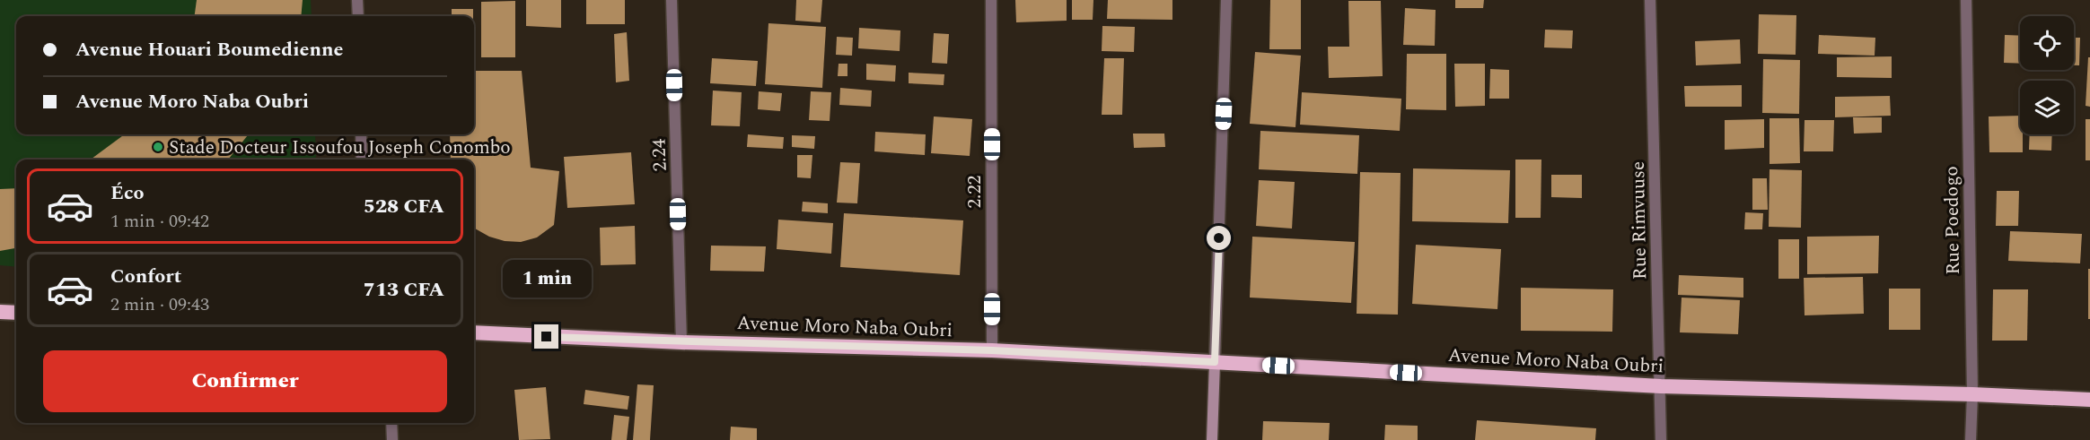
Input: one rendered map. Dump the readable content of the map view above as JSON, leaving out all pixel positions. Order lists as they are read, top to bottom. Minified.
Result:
{"streets":{"highway":["Avenue Moro Naba Oubri"],"street":["2.24","2.22","Rue Rimvuuse","Rue Poedogo"]},"crossings":[["2.24","Avenue Moro Naba Oubri"],["2.22","Avenue Moro Naba Oubri"],["Rue Rimvuuse","Avenue Moro Naba Oubri"],["Rue Poedogo","Avenue Moro Naba Oubri"]],"places":["Stade Docteur Issoufou Joseph Conombo"],"page":{"banner":["Avenue Houari Boumedienne","Avenue Moro Naba Oubri"],"list":[{"name":"Éco","note":"1 min · 09:42","value":"528 CFA"},{"name":"Confort","note":"2 min · 09:43","value":"713 CFA"}],"bubble":"1 min","buttons":"Confirmer"}}
